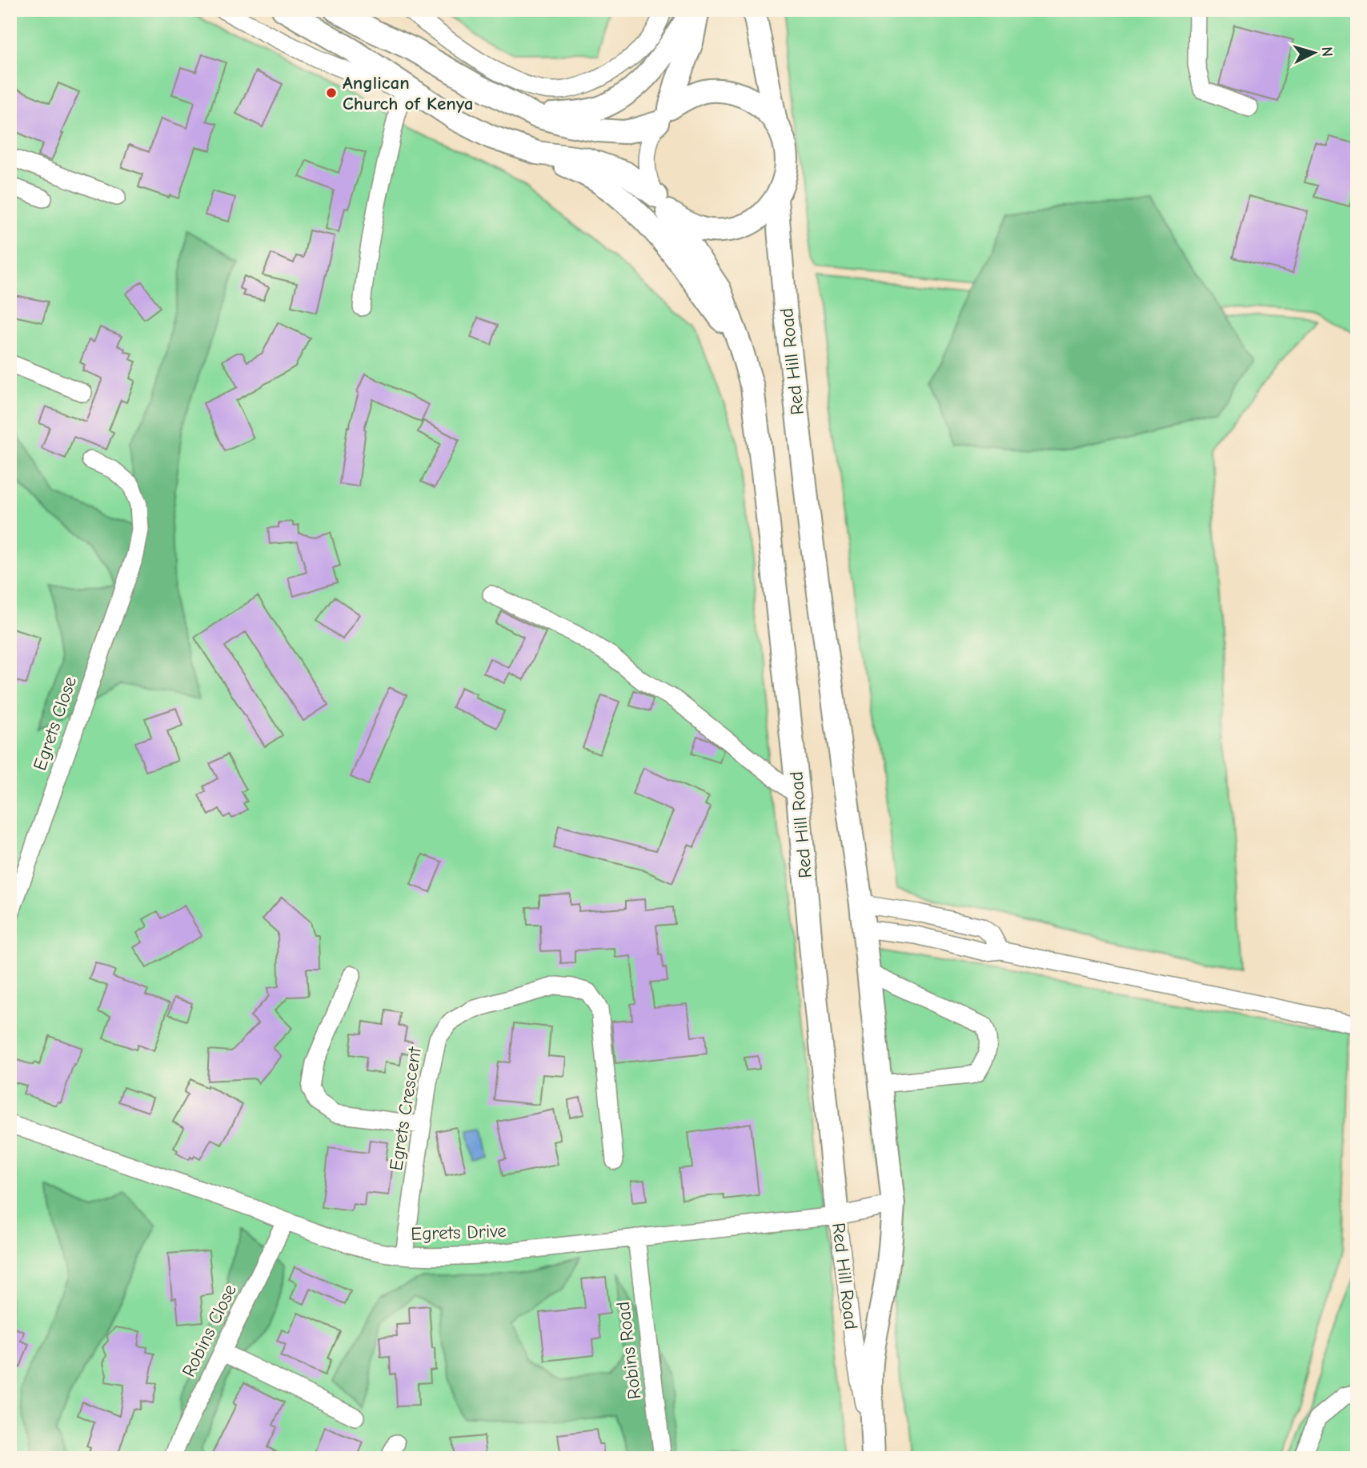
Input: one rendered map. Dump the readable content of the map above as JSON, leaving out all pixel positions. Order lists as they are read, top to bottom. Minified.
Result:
{"streets":{"main road":["Red Hill Road"],"street":["Egrets Close","Egrets Crescent","Egrets Drive","Robins Close","Robins Road"]},"crossings":[["Red Hill Road","Egrets Drive"],["Egrets Crescent","Egrets Drive"],["Egrets Drive","Robins Close"],["Egrets Drive","Robins Road"]],"places":["Anglican Church of Kenya"],"north":"right"}
